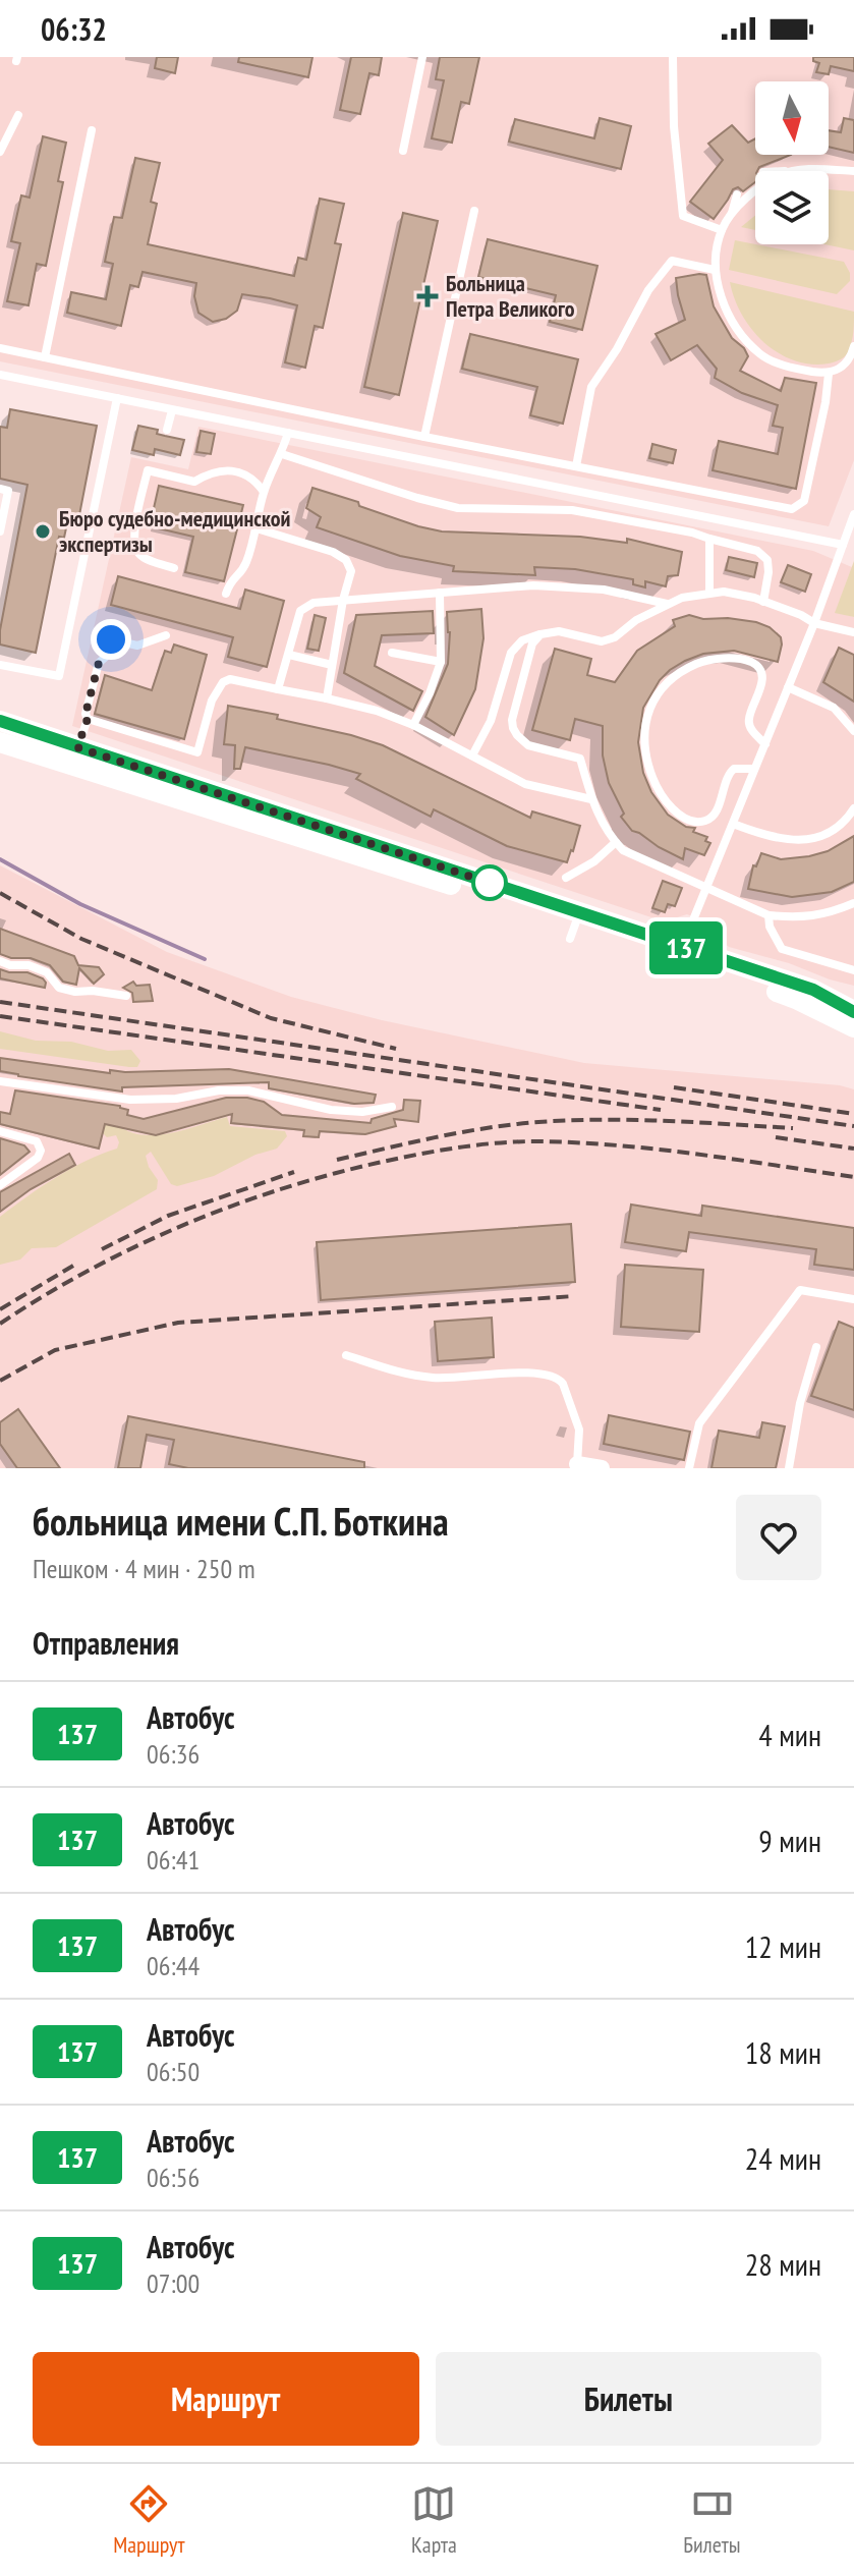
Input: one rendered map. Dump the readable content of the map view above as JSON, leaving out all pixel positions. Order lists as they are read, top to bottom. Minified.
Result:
{"places":{"health":["Больница Петра Великого"],"other":["Бюро судебно-медицинской экспертизы"]},"lines":["bus line 137"],"north":"bottom","page":{"status":"06:32","on_map":"137","heading":[["больница имени С.П. Боткина","Пешком · 4 мин · 250 m"],"Отправления"],"list":[{"mark":"137","name":"Автобус","note":"06:36","value":"4 мин"},{"mark":"137","name":"Автобус","note":"06:41","value":"9 мин"},{"mark":"137","name":"Автобус","note":"06:44","value":"12 мин"},{"mark":"137","name":"Автобус","note":"06:50","value":"18 мин"},{"mark":"137","name":"Автобус","note":"06:56","value":"24 мин"},{"mark":"137","name":"Автобус","note":"07:00","value":"28 мин"}],"buttons":["Маршрут","Билеты"],"tabs":["Маршрут","Карта","Билеты"]}}
